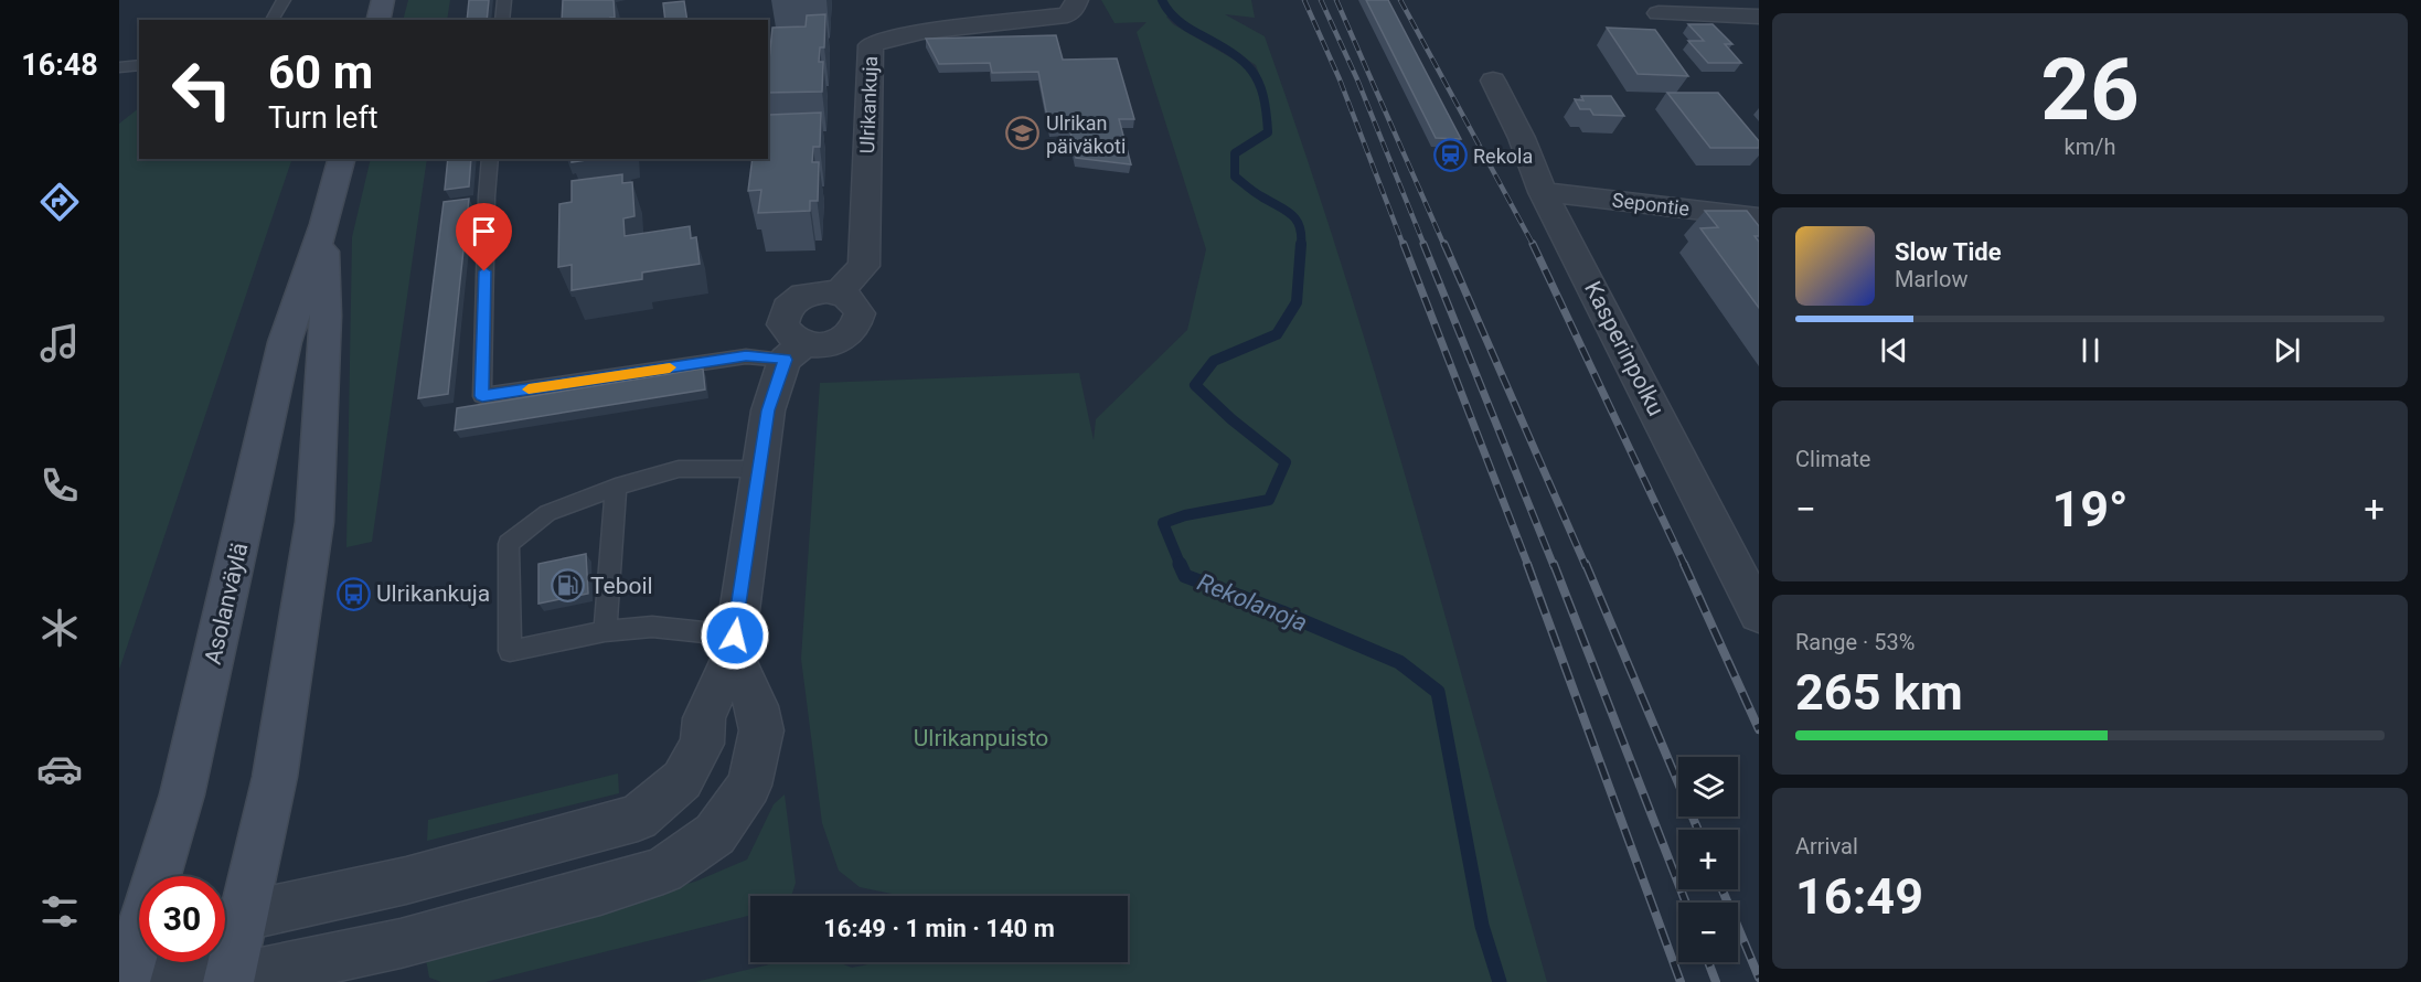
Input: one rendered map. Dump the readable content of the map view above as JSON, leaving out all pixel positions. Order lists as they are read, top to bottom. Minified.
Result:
{"streets":{"main road":["Asolanväylä"],"street":["Ulrikankuja","Sepontie","Kasperinpolku"]},"crossings":[["Sepontie","Kasperinpolku"]],"water":["Rekolanoja"],"parks":["Ulrikanpuisto"],"places":{"school or university":["Ulrikan päiväkoti"],"station":["Rekola"],"fuel station":["Teboil"],"bus stop":["Ulrikankuja"]},"page":{"tabs":"16:48","tile":[["26","km/h"],"Climate",["Range · 53%","265 km"],["Arrival","16:49"]],"turn":["60 m","Turn left"],"song":["Slow Tide","Marlow"],"heat":["−","19°","+"],"map_buttons":["+","−"],"limit":"30","trip":"16:49 · 1 min · 140 m"}}
